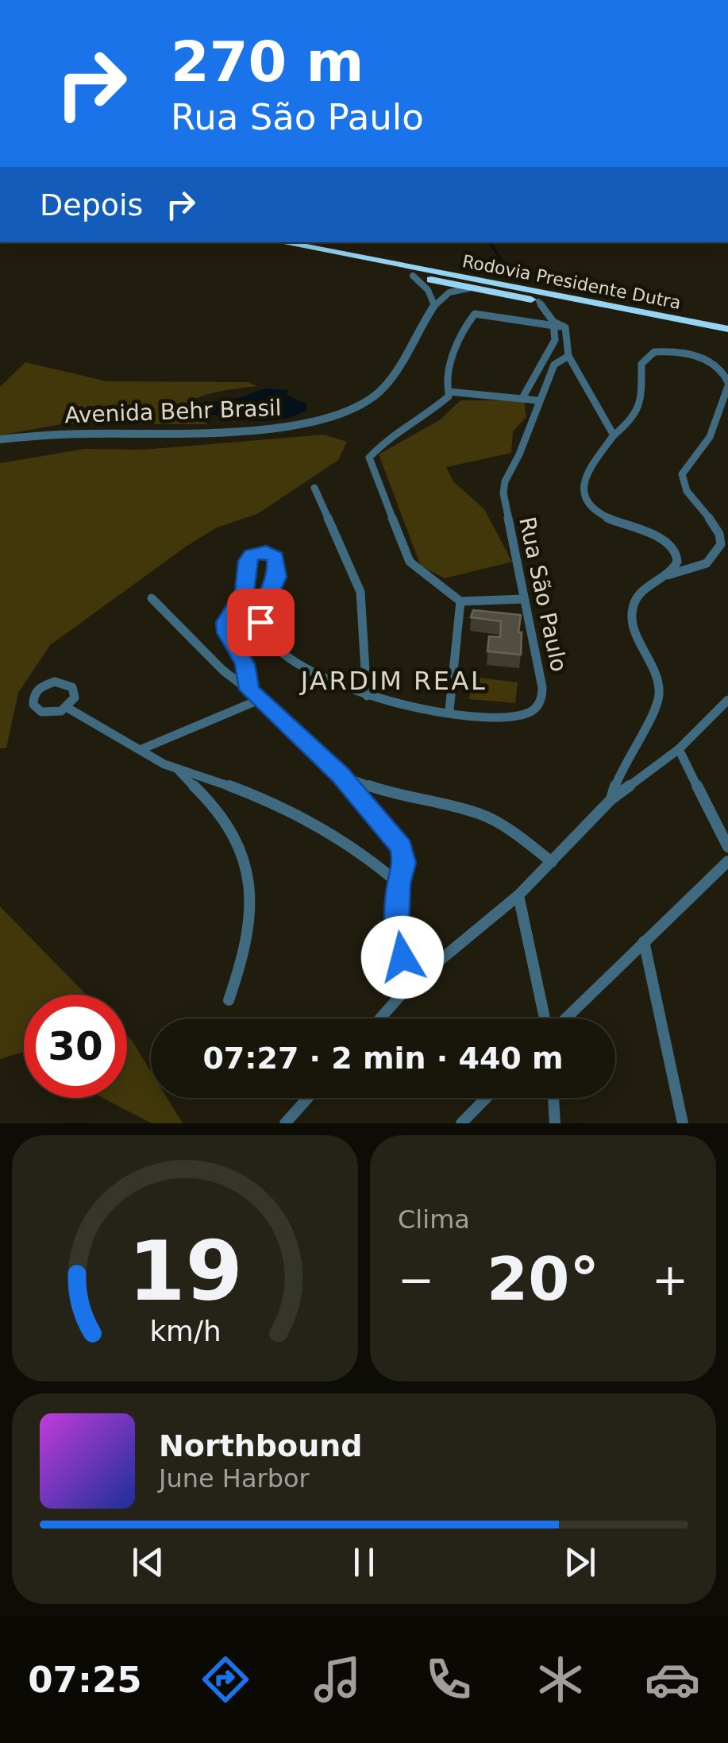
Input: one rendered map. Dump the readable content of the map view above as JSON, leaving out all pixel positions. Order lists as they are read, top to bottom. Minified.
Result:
{"streets":{"highway":["Rodovia Presidente Dutra"],"street":["Avenida Behr Brasil","Rua São Paulo"]},"districts":["JARDIM REAL"],"page":{"turn":["270 m","Rua São Paulo"],"then":"Depois","limit":"30","trip":"07:27 · 2 min · 440 m","tile":"Clima","heat":["−","20°","+"],"song":["Northbound","June Harbor"],"tabs":"07:25","gauge":["19","km/h"]}}
